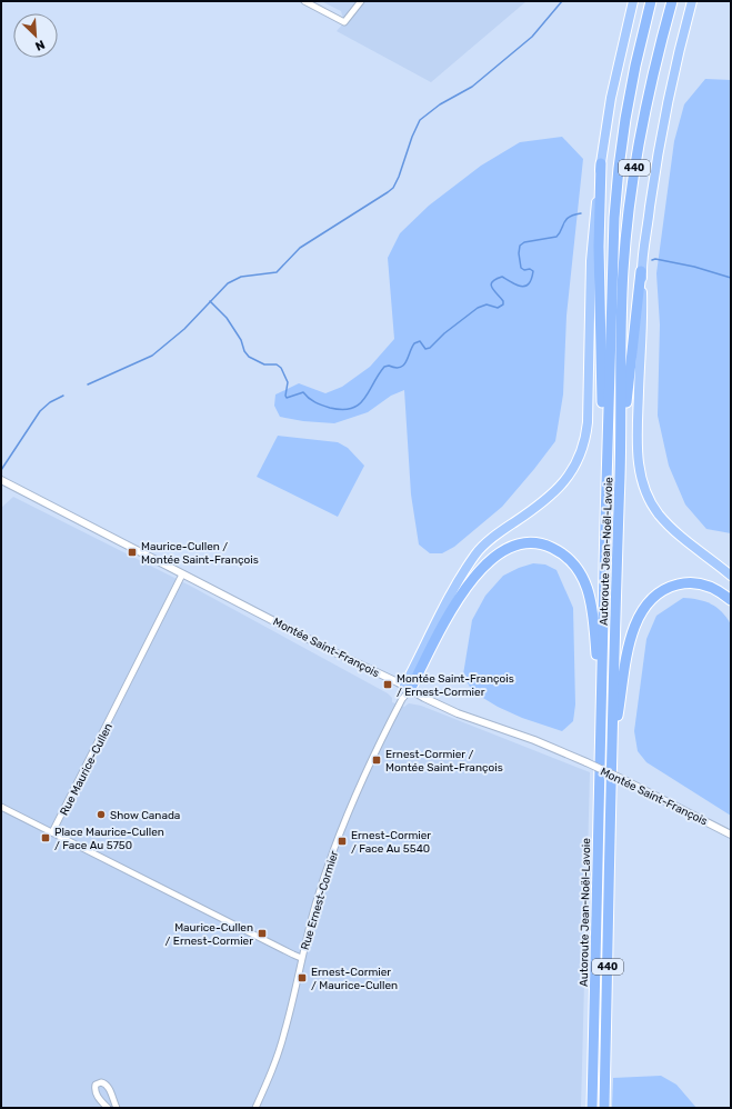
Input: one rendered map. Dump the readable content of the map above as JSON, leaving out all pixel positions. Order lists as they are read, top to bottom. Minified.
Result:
{"streets":{"highway":["440","Autoroute Jean-Noël-Lavoie"],"street":["Montée Saint-François","Rue Maurice-Cullen","Rue Ernest-Cormier"]},"crossings":[["Montée Saint-François","Rue Maurice-Cullen"],["Montée Saint-François","Rue Ernest-Cormier"]],"places":{"transit":["Maurice-Cullen / Montée Saint-François","Montée Saint-François / Ernest-Cormier","Ernest-Cormier / Montée Saint-François","Place Maurice-Cullen / Face Au 5750","Ernest-Cormier / Face Au 5540","Maurice-Cullen / Ernest-Cormier","Ernest-Cormier / Maurice-Cullen"],"other":["Show Canada"]},"north":"bottom right"}
